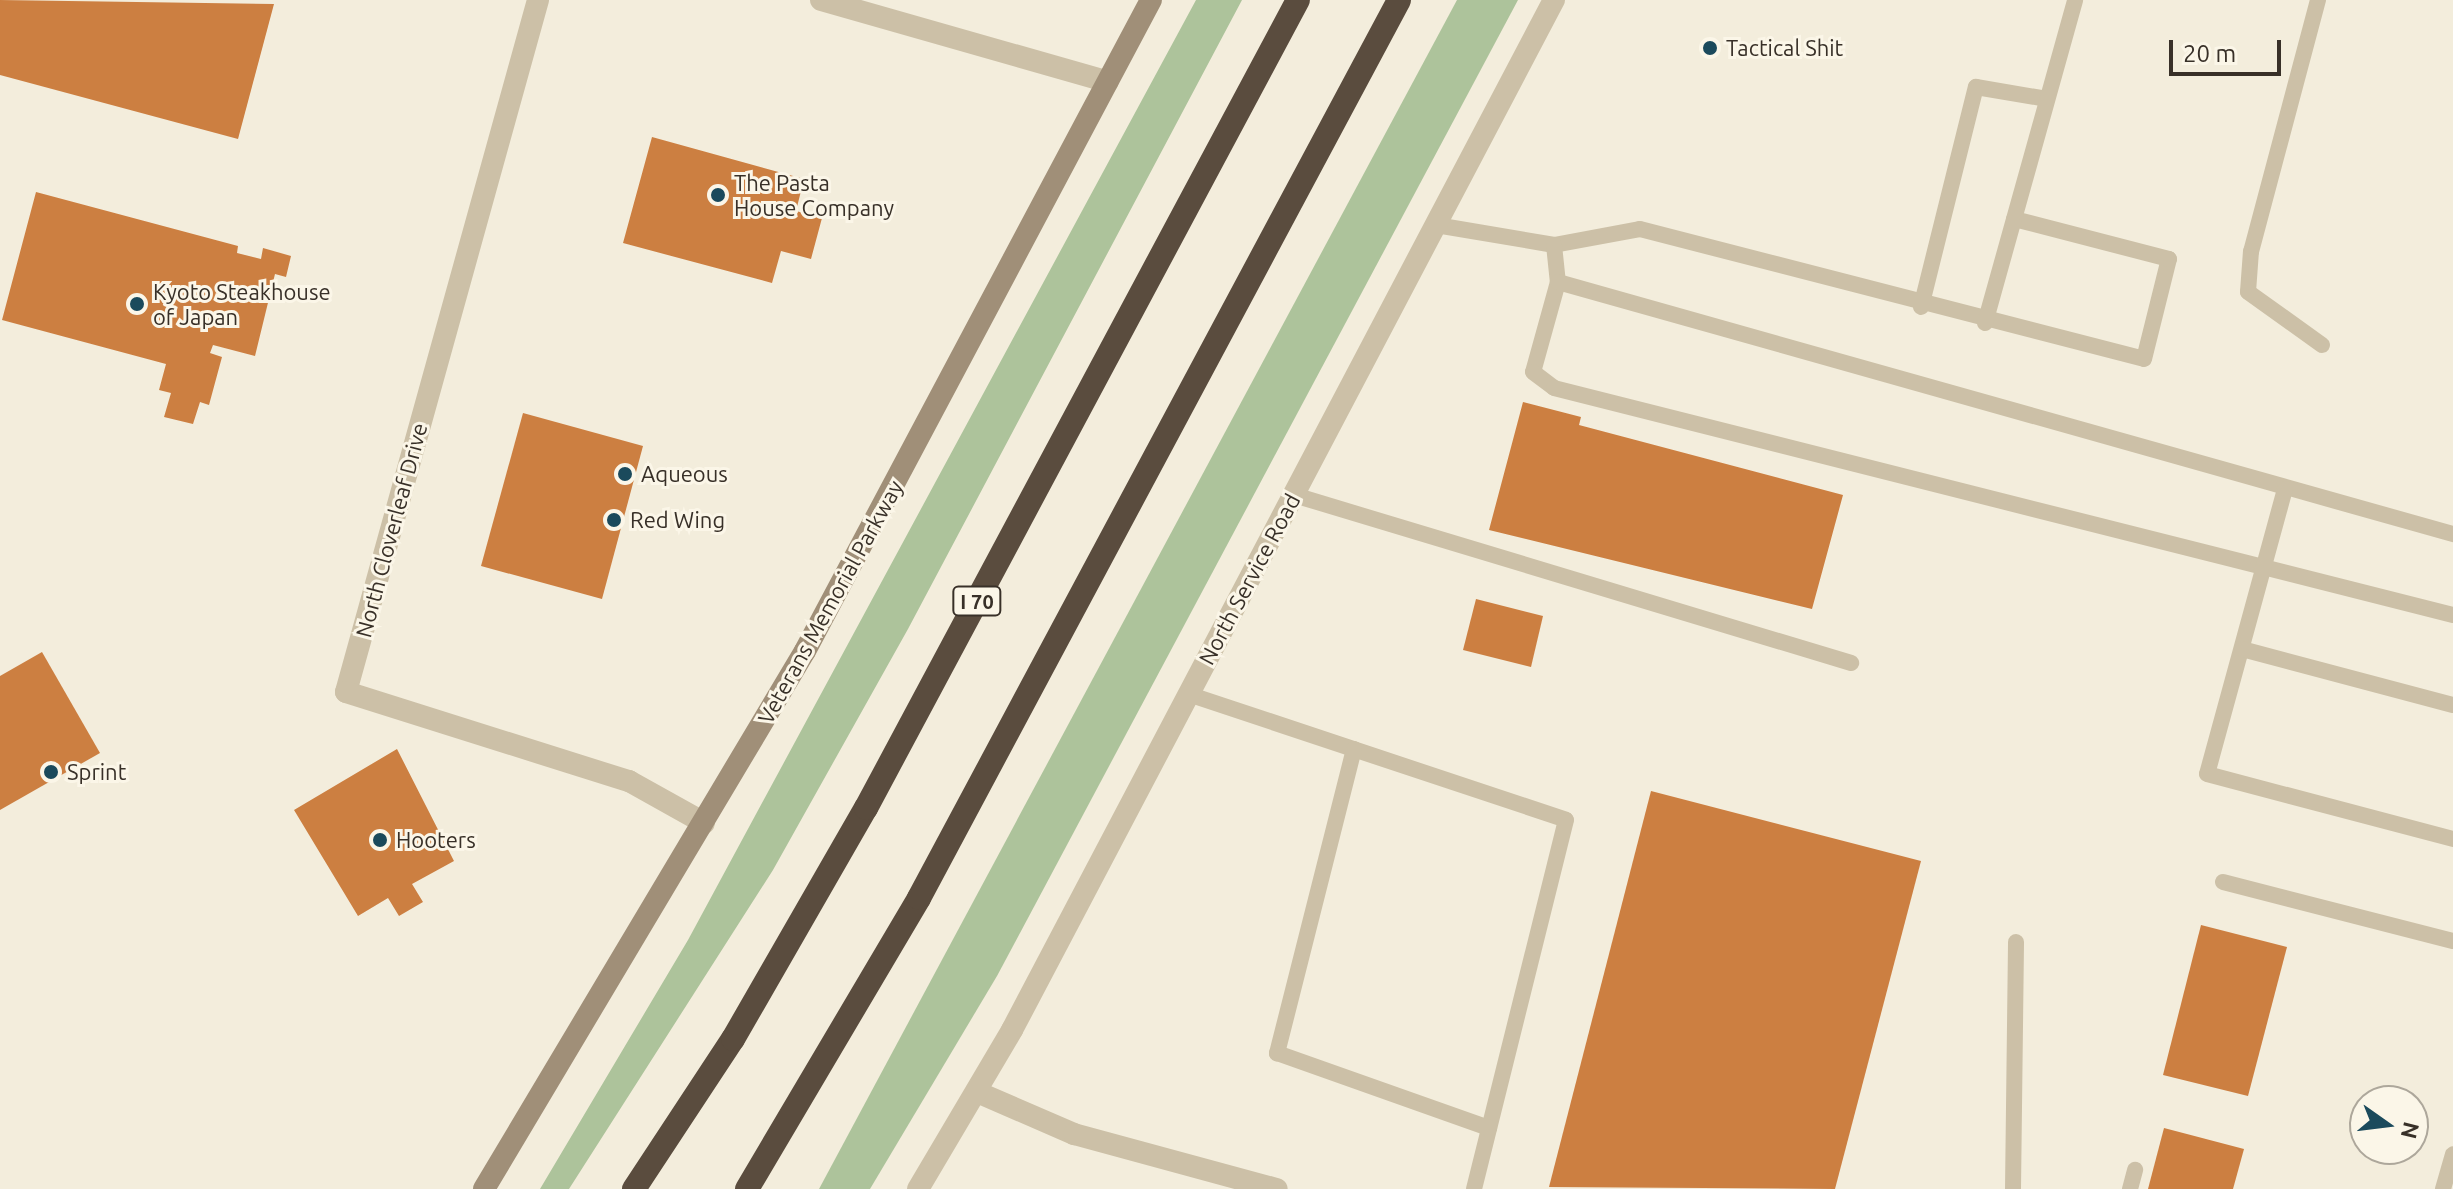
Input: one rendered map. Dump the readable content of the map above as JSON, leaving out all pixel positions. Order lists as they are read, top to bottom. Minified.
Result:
{"streets":{"highway":["I 70"],"main road":["Veterans Memorial Parkway"],"street":["North Cloverleaf Drive","North Service Road"]},"crossings":[["North Cloverleaf Drive","Veterans Memorial Parkway"]],"places":["Tactical Shit","The Pasta House Company","Kyoto Steakhouse of Japan","Aqueous","Red Wing","Sprint","Hooters"],"scale_bar":"20 m","north":"right"}
